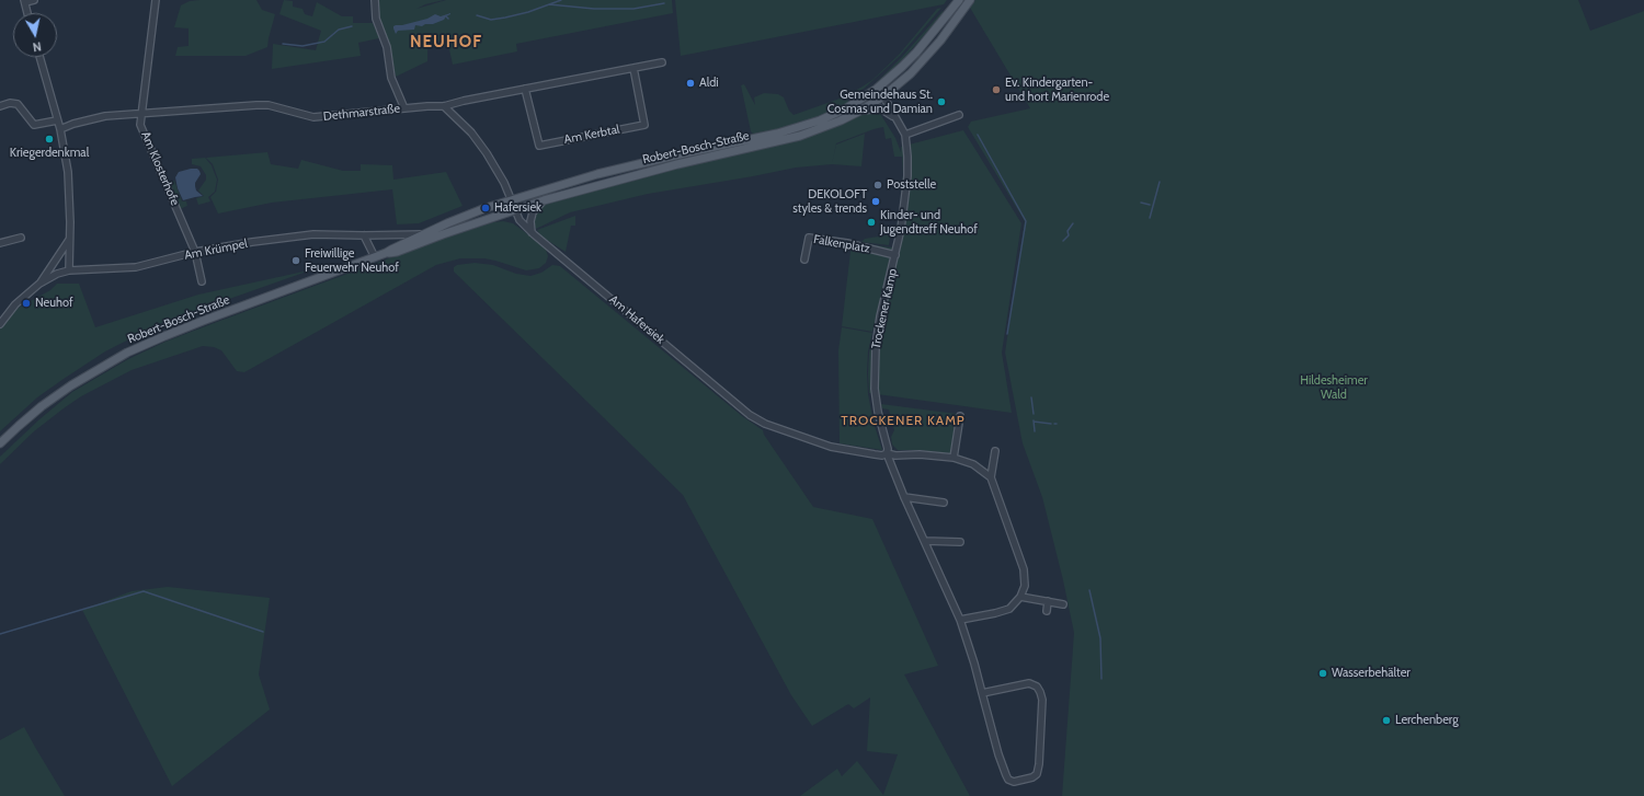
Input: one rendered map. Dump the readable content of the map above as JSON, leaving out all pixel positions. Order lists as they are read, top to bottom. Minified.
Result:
{"streets":{"main road":["Robert-Bosch-Straße"],"street":["Dethmarstraße","Am Kerbtal","Am Klosterhofe","Falkenplatz","Am Krümpel","Trockener Kamp","Am Hafersiek"]},"crossings":[["Dethmarstraße","Am Kerbtal"],["Dethmarstraße","Am Klosterhofe"],["Dethmarstraße","Am Hafersiek"],["Robert-Bosch-Straße","Am Krümpel"],["Robert-Bosch-Straße","Trockener Kamp"],["Robert-Bosch-Straße","Am Hafersiek"],["Am Klosterhofe","Am Krümpel"],["Falkenplatz","Trockener Kamp"],["Trockener Kamp","Am Hafersiek"]],"districts":["NEUHOF","TROCKENER KAMP"],"parks":["Hildesheimer Wald"],"places":["Aldi","Ev. Kindergarten- und hort Marienrode","Gemeindehaus St. Cosmas und Damian","Kriegerdenkmal","Poststelle","DEKOLOFT styles & trends","Hafersiek","Kinder- und Jugendtreff Neuhof","Freiwillige Feuerwehr Neuhof","Neuhof","Wasserbehälter","Lerchenberg"],"north":"bottom"}
